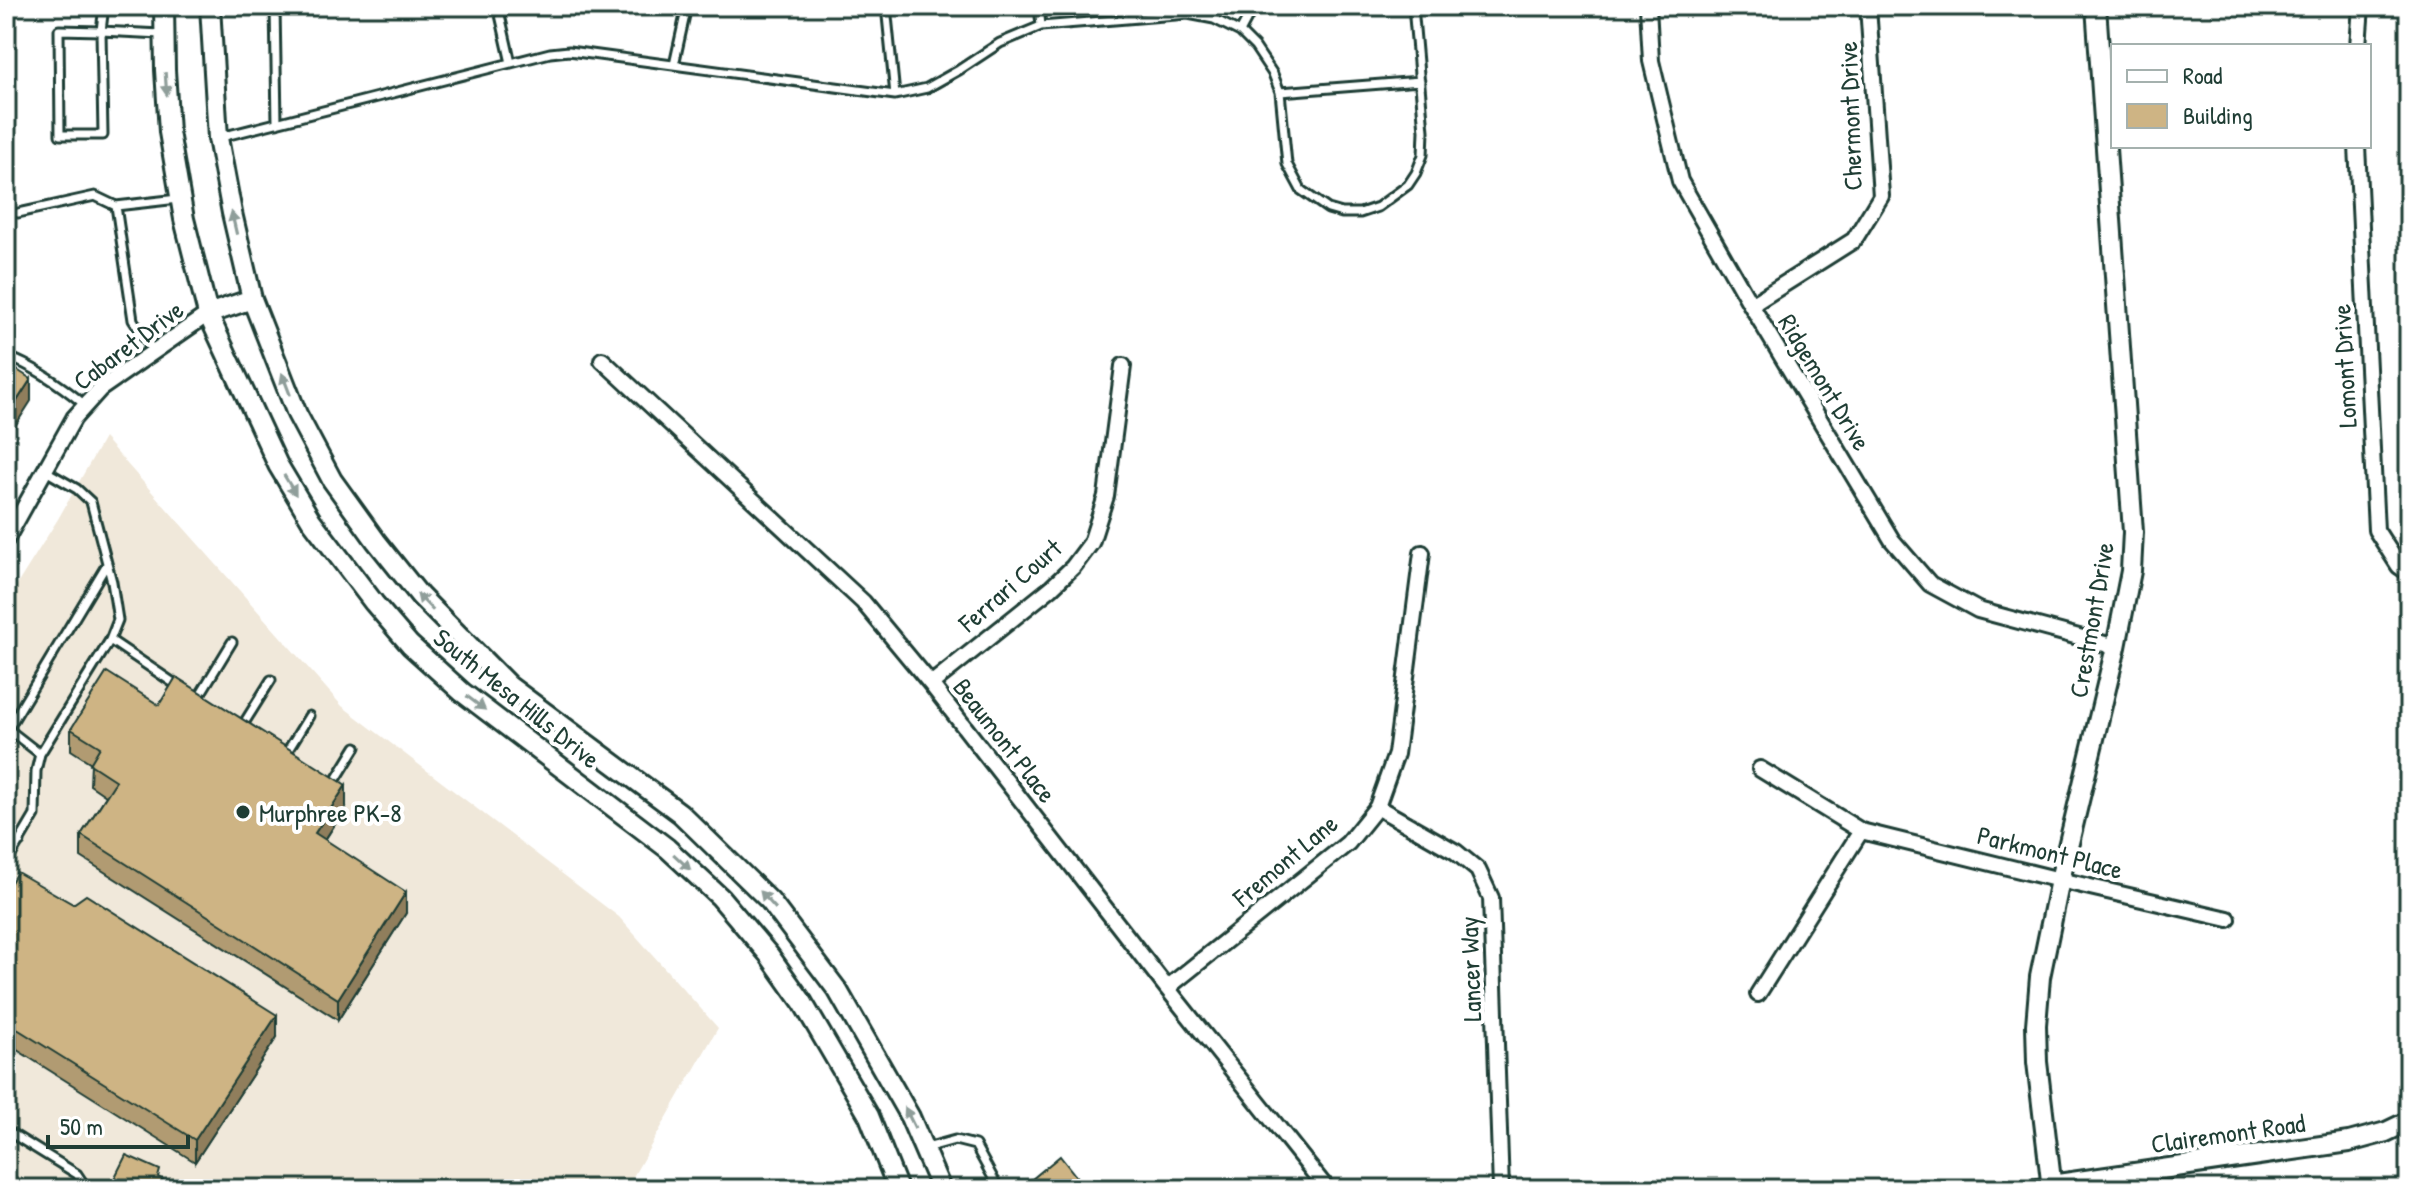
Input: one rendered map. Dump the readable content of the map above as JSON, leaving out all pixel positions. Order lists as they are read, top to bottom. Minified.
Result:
{"streets":{"street":["Chermont Drive","Cabaret Drive","Lomont Drive","Ridgemont Drive","Ferrari Court","Crestmont Drive","South Mesa Hills Drive","Beaumont Place","Parkmont Place","Fremont Lane","Lancer Way","Clairemont Road"]},"crossings":[["Chermont Drive","Ridgemont Drive"],["Cabaret Drive","South Mesa Hills Drive"],["Ridgemont Drive","Crestmont Drive"],["Ferrari Court","Beaumont Place"],["Crestmont Drive","Parkmont Place"],["Crestmont Drive","Clairemont Road"],["Beaumont Place","Fremont Lane"],["Fremont Lane","Lancer Way"]],"places":["Murphree PK-8"],"legend":["Road","Building"],"scale_bar":"50 m"}
